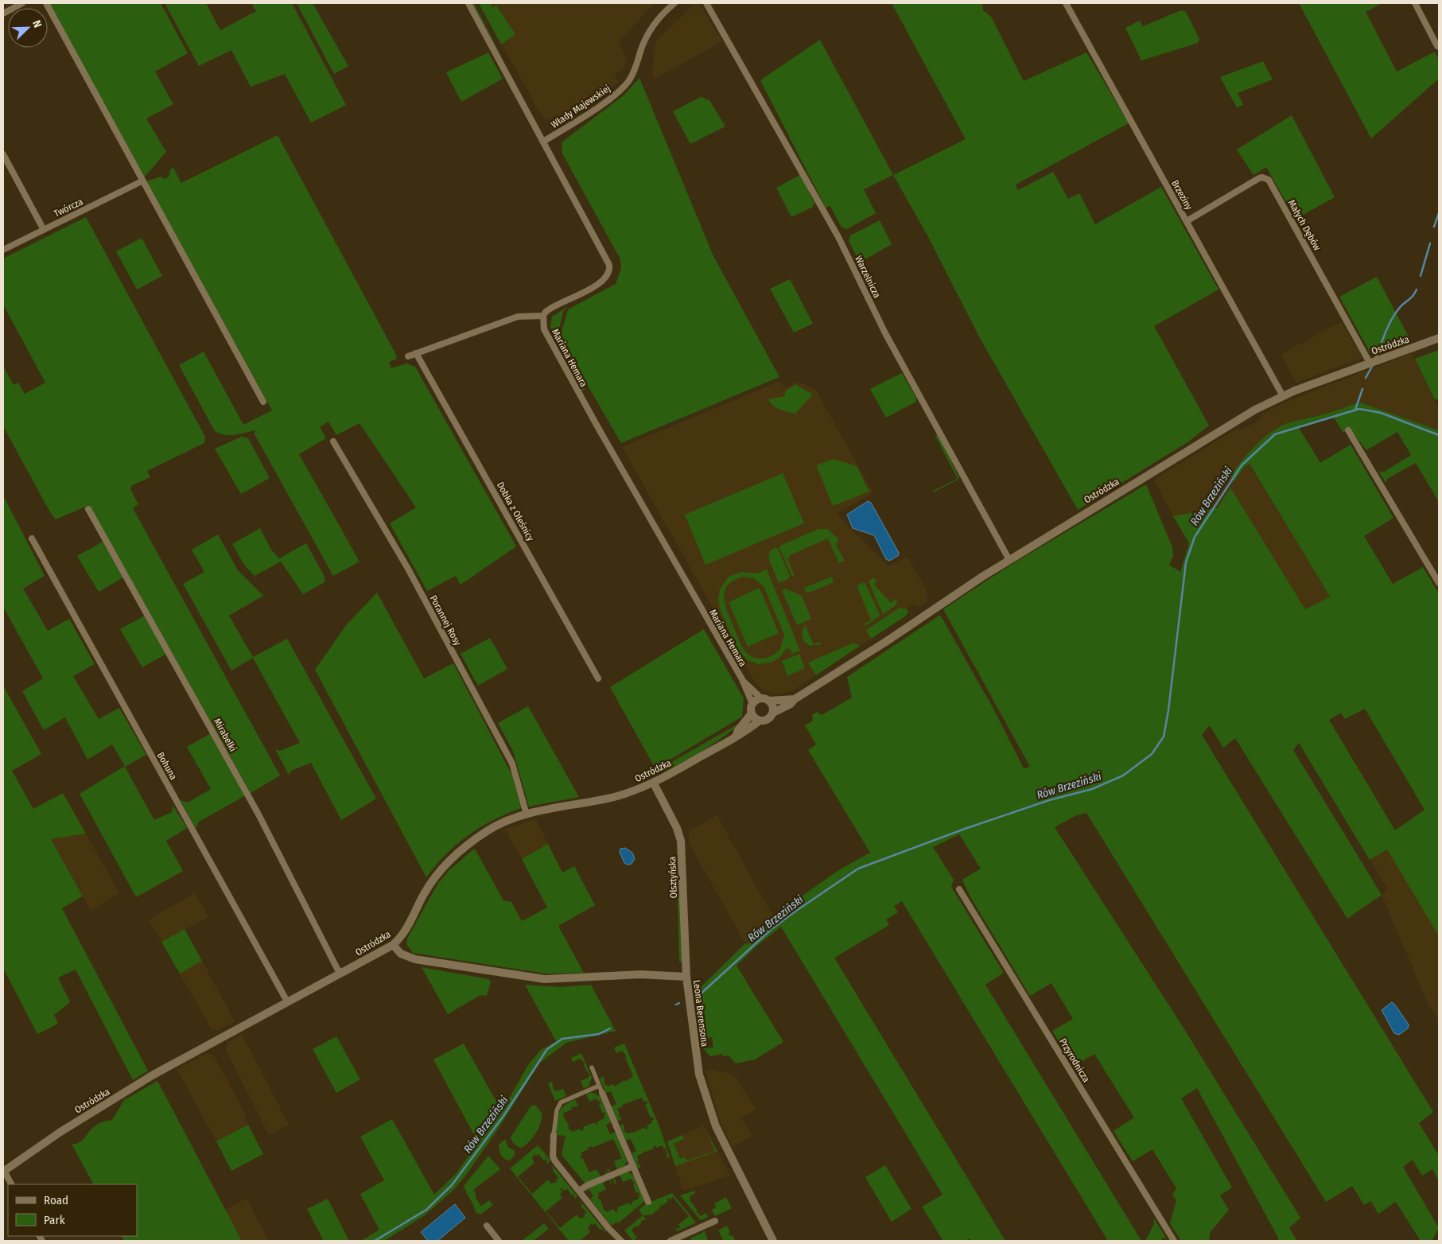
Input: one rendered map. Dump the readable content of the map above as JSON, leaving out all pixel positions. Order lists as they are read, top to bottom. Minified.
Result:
{"streets":{"street":["Włady Majewskiej","Brzeziny","Twórcza","Małych Dębów","Warzelnicza","Ostródzka","Mariana Hemara","Dobka z Oleśnicy","Porannej Rosy","Mirabelki","Bohuna","Olsztyńska","Leona Berensona","Przyrodnicza"]},"crossings":[["Brzeziny","Małych Dębów"],["Brzeziny","Ostródzka"],["Małych Dębów","Ostródzka"],["Warzelnicza","Ostródzka"],["Ostródzka","Mariana Hemara"],["Ostródzka","Porannej Rosy"],["Ostródzka","Mirabelki"],["Ostródzka","Bohuna"],["Ostródzka","Olsztyńska"],["Ostródzka","Leona Berensona"],["Olsztyńska","Leona Berensona"]],"water":["Rów Brzeziński"],"legend":["Road","Park"],"north":"top right"}
